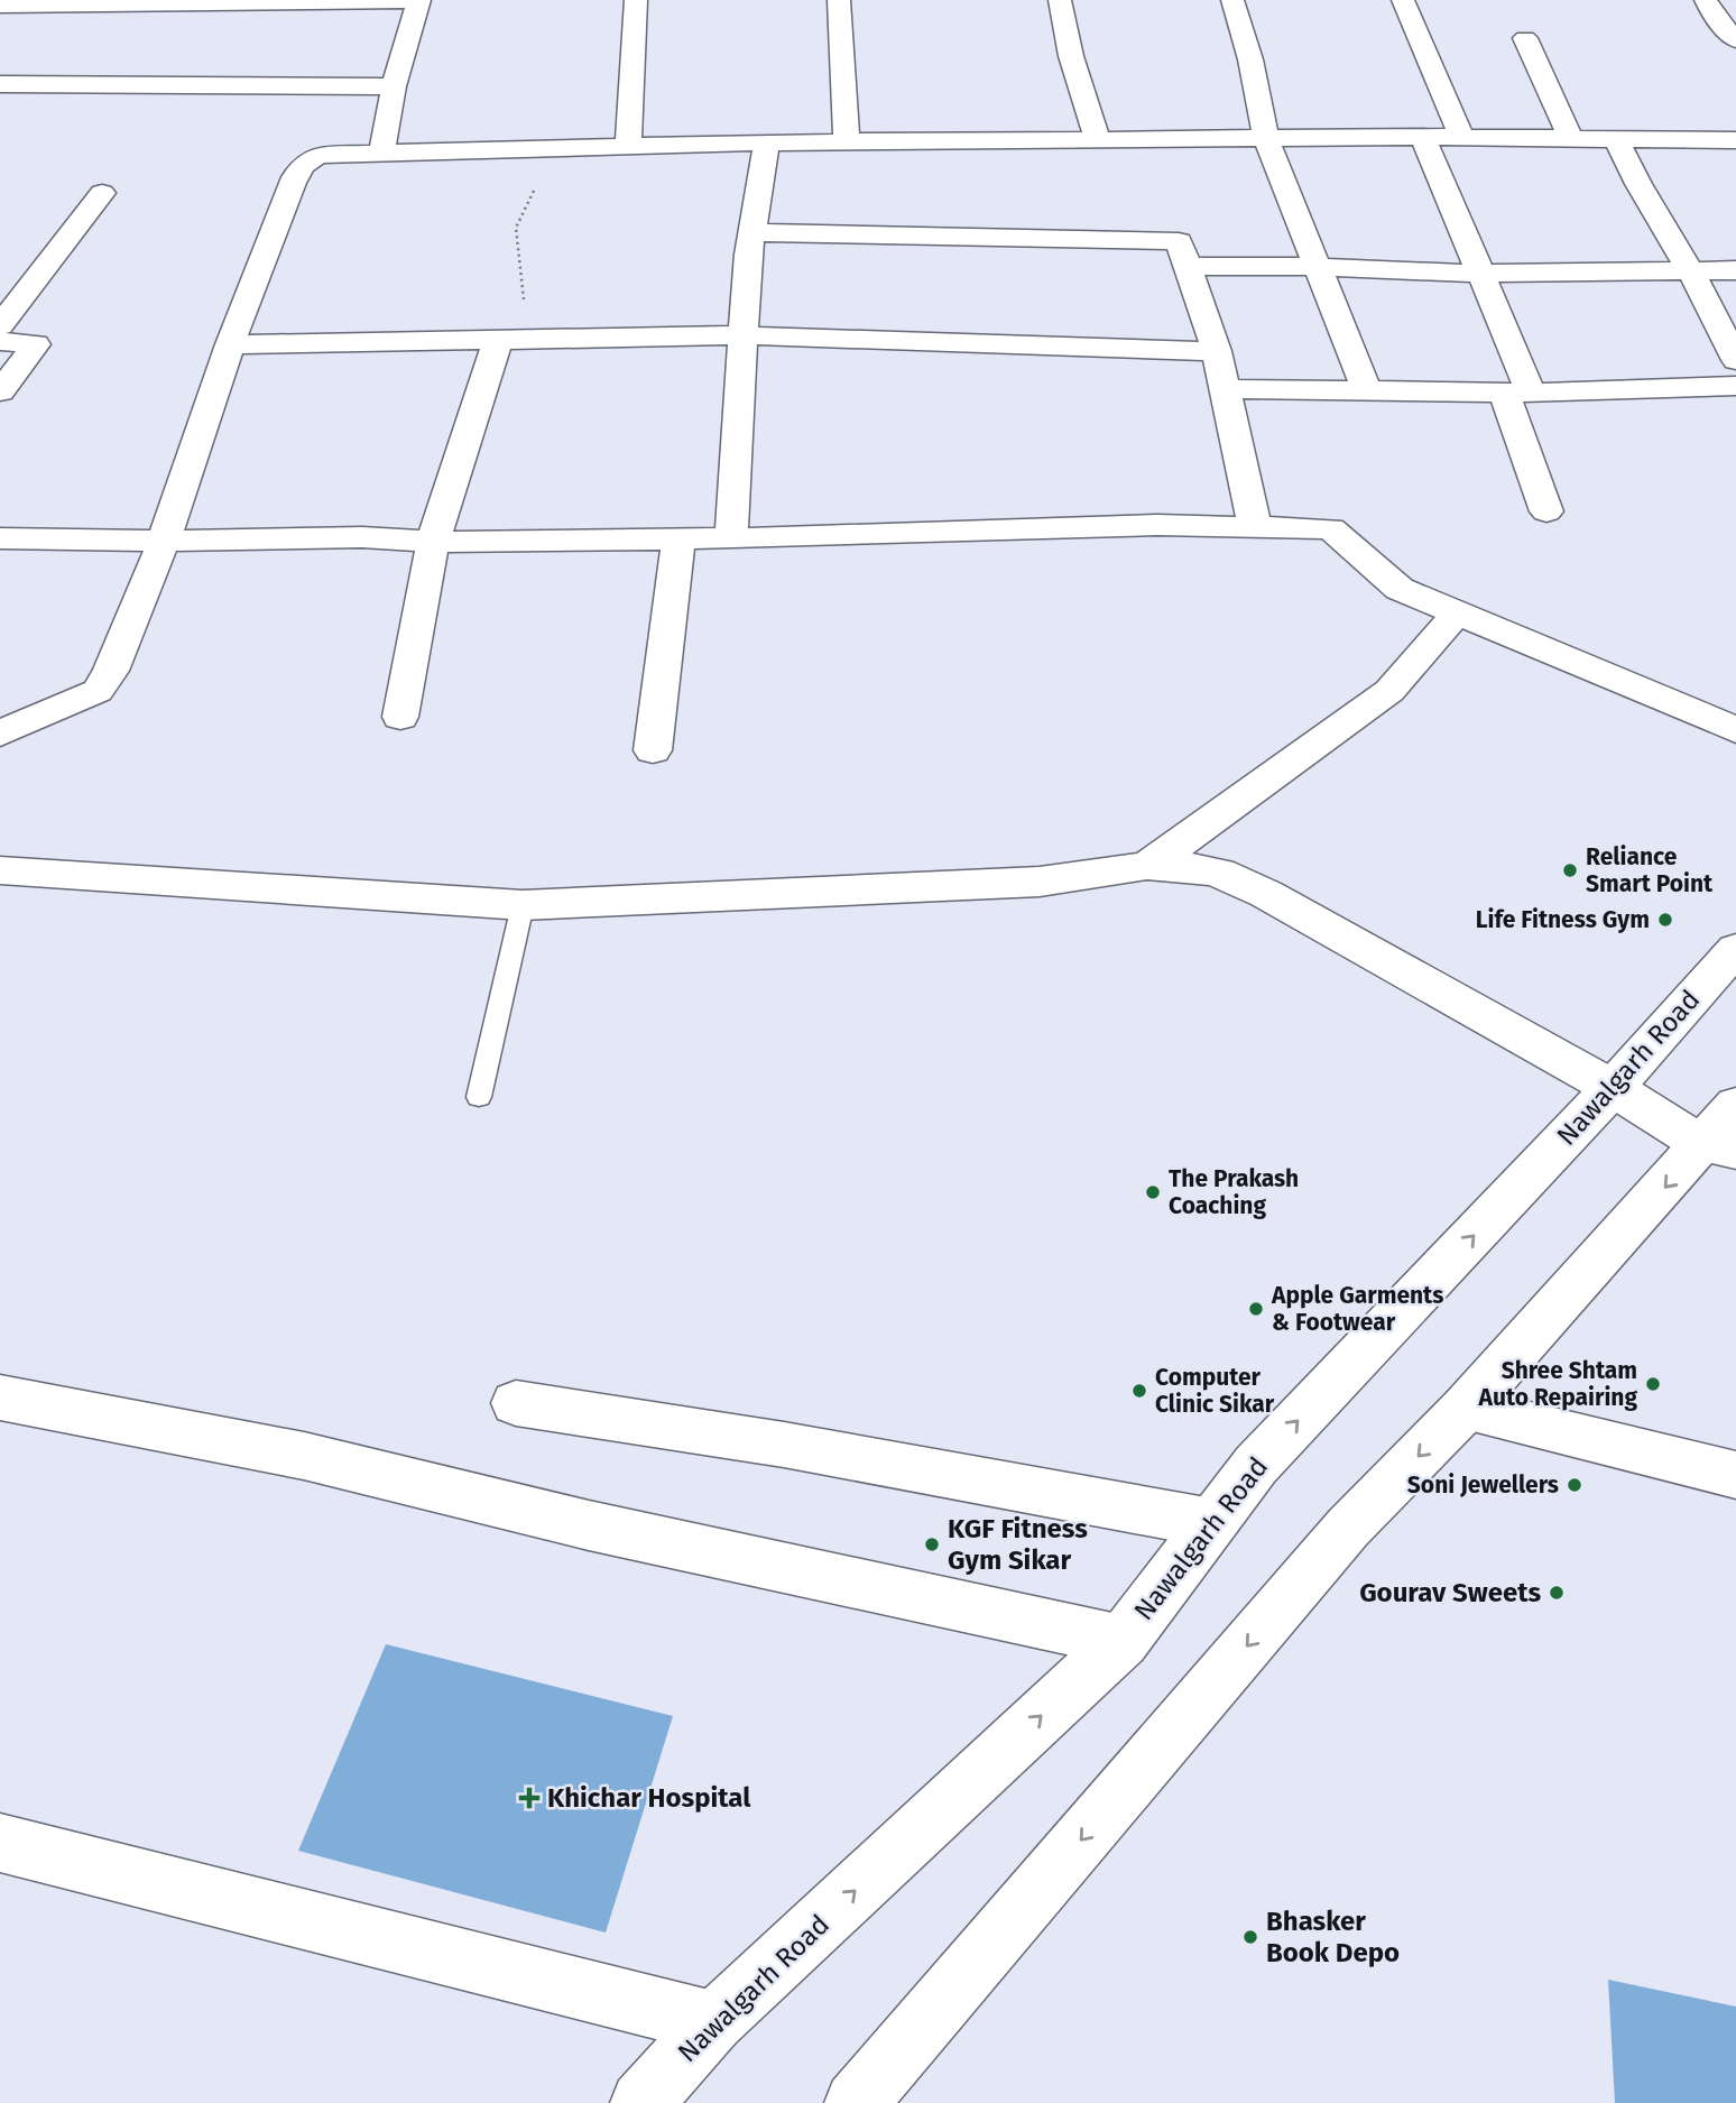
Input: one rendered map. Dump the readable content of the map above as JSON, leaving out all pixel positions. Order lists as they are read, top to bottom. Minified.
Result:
{"streets":{"street":["Nawalgarh Road"]},"places":{"other":["Reliance Smart Point","Life Fitness Gym","The Prakash Coaching","Apple Garments & Footwear","Shree Shtam Auto Repairing","Computer Clinic Sikar","Soni Jewellers","KGF Fitness Gym Sikar","Gourav Sweets","Bhasker Book Depo"],"health":["Khichar Hospital"]}}
